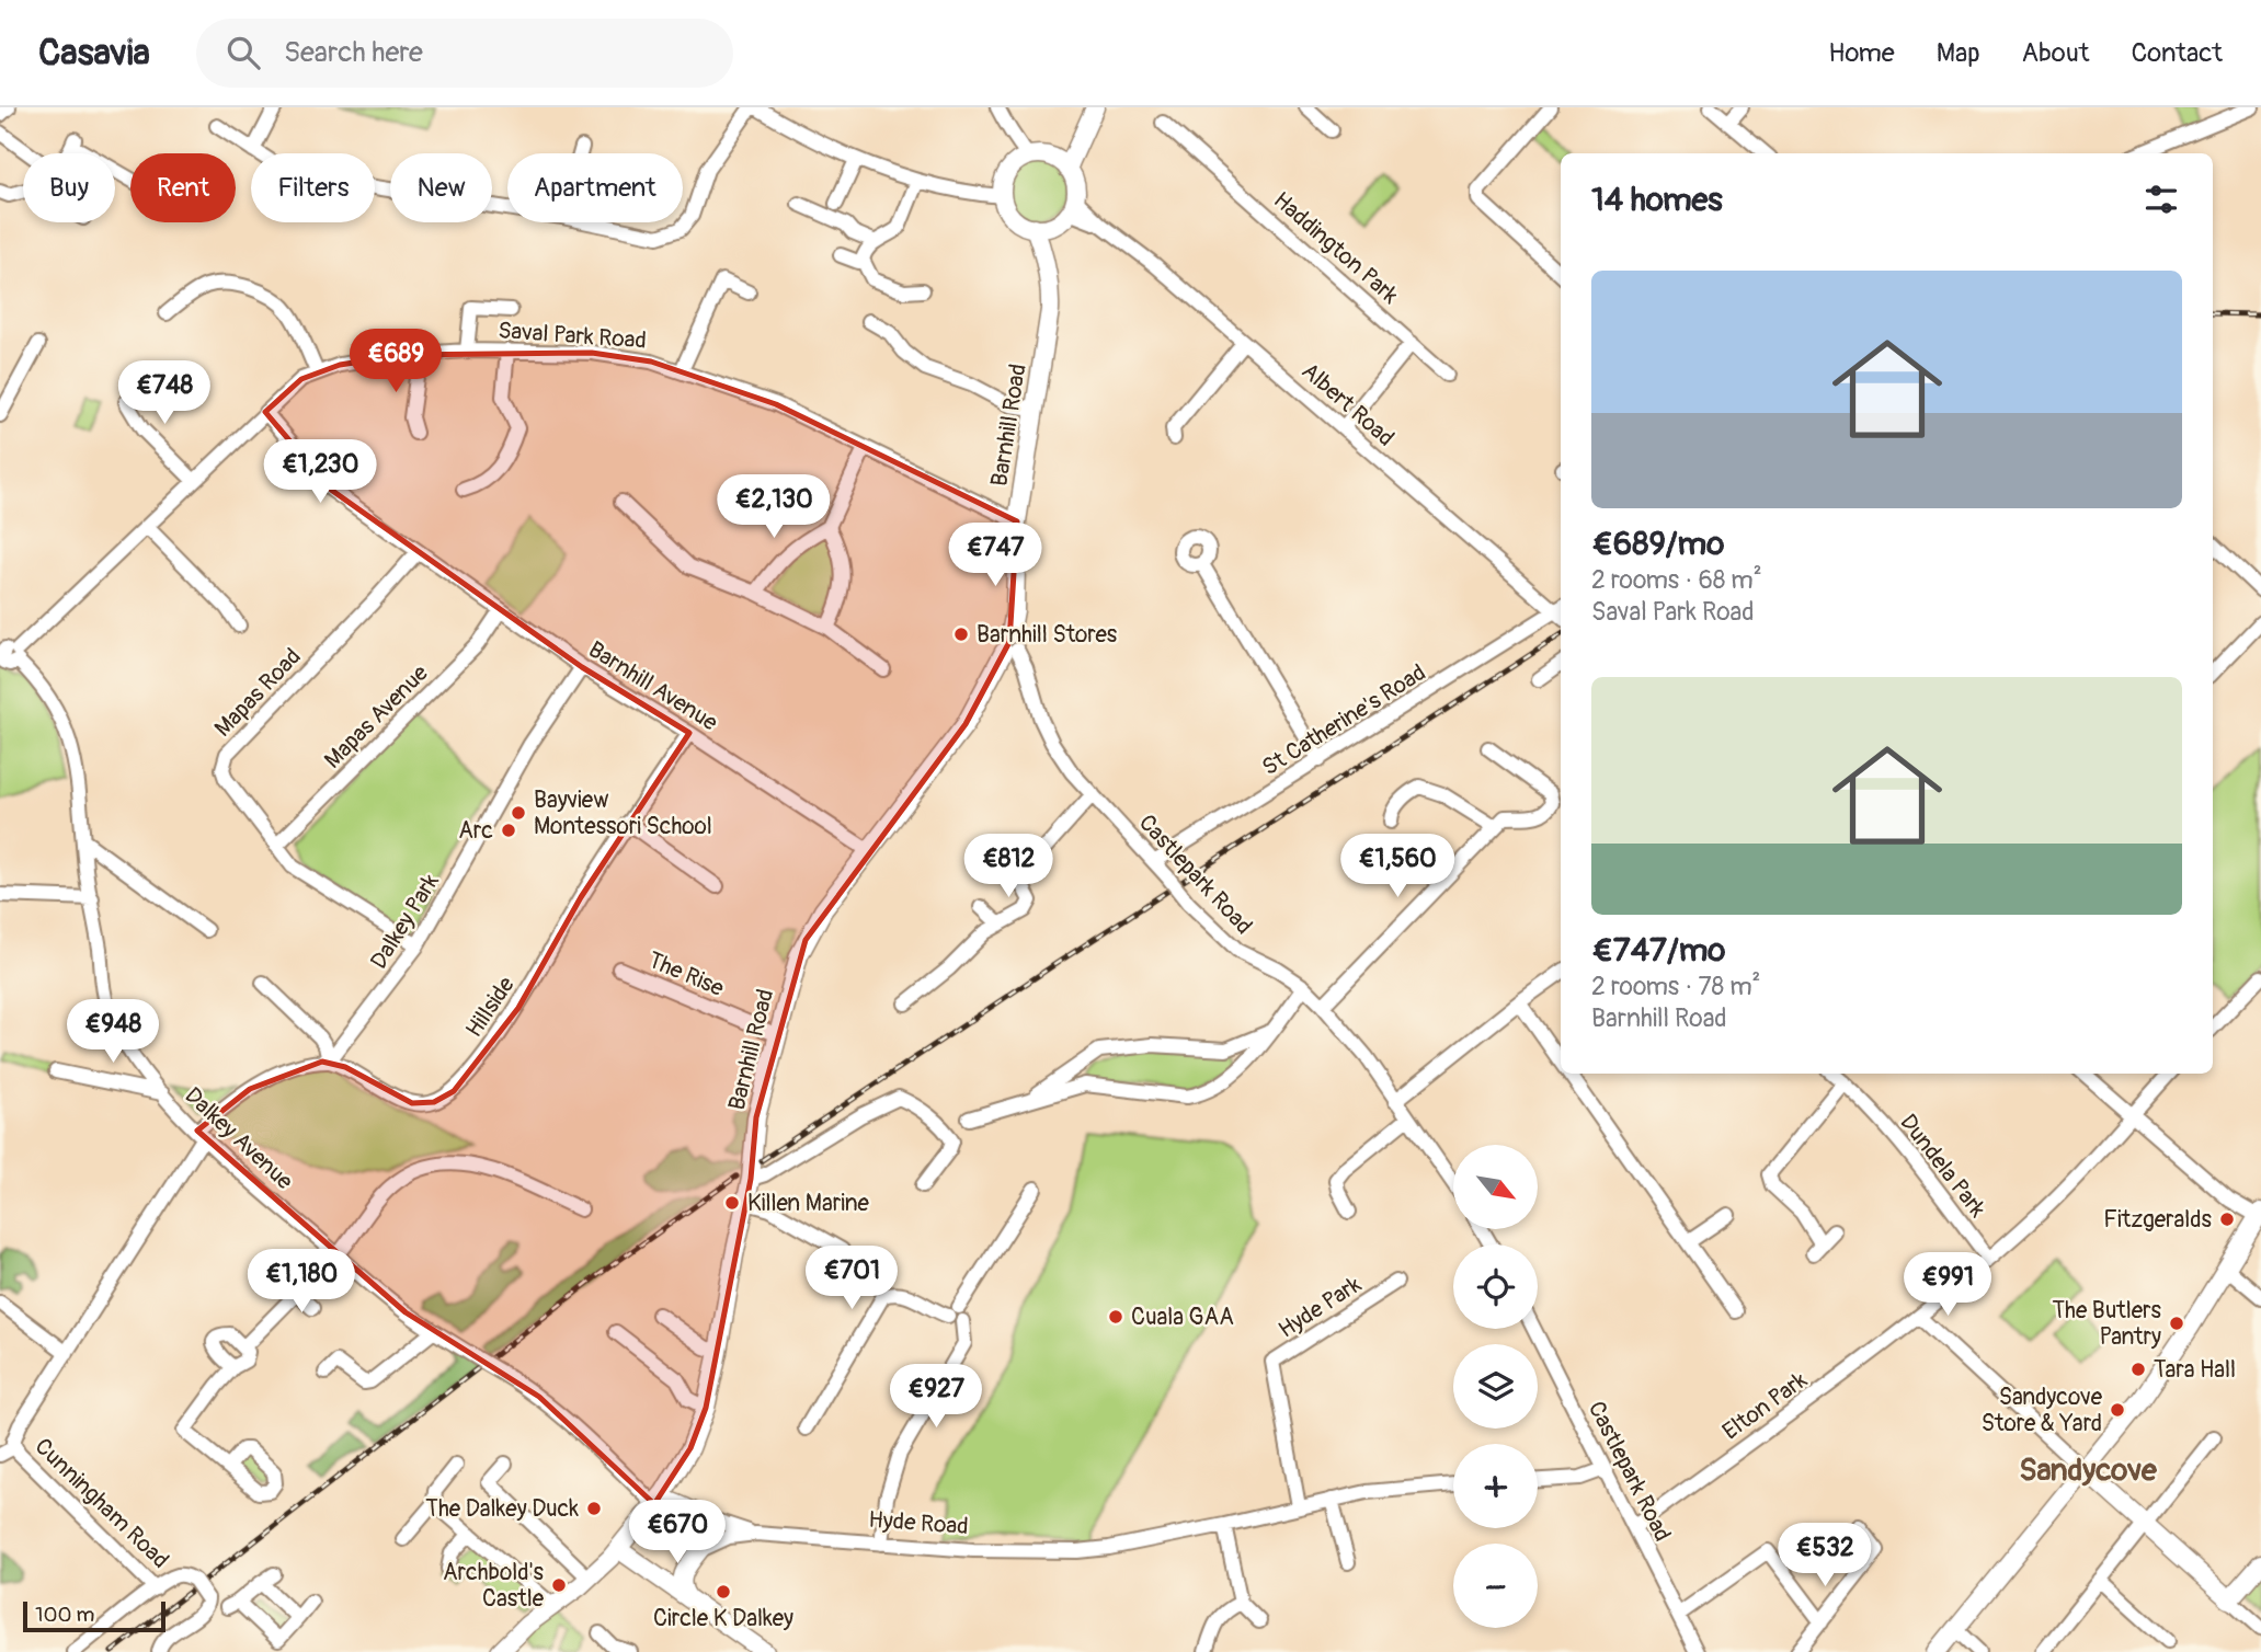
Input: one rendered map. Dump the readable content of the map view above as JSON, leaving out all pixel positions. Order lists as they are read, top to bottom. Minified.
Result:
{"streets":{"main road":["Barnhill Road","Hyde Road"],"street":["Haddington Park","Saval Park Road","Albert Road","Barnhill Avenue","Mapas Road","Mapas Avenue","St Catherine's Road","Castlepark Road","Dalkey Park","The Rise","Hillside","Dalkey Avenue","Dundela Park","Hyde Park","Elton Park","Cunningham Road"]},"crossings":[["Saval Park Road","Barnhill Road"],["Saval Park Road","Barnhill Avenue"],["Saval Park Road","Dalkey Avenue"],["Albert Road","Barnhill Road"],["Barnhill Road","Barnhill Avenue"],["Barnhill Road","Castlepark Road"],["Barnhill Road","The Rise"],["Barnhill Road","Dalkey Avenue"],["Barnhill Road","Hyde Road"],["Barnhill Avenue","Mapas Road"],["Barnhill Avenue","Mapas Avenue"],["Barnhill Avenue","Dalkey Park"],["Barnhill Avenue","Hillside"],["Mapas Road","Mapas Avenue"],["Mapas Road","Dalkey Park"],["St Catherine's Road","Castlepark Road"],["Castlepark Road","Elton Park"],["Dalkey Park","Hillside"],["Dalkey Avenue","Cunningham Road"],["Dalkey Avenue","Hyde Road"],["Dundela Park","Elton Park"]],"districts":["Sandycove"],"places":["Barnhill Stores","Bayview Montessori School","Arc","Killen Marine","Fitzgeralds","Cuala GAA","The Butlers Pantry","Tara Hall","Sandycove Store & Yard","The Dalkey Duck","Archbold's Castle","Circle K Dalkey"],"scale_bar":"100 m","north":"bottom right","page":{"header":"Casavia","search":"Search here","nav":["Home","Map","About","Contact"],"chip":["Buy","Rent","Filters","New","Apartment"],"heading":"14 homes","list":[{"name":"€689/mo","note":"2 rooms · 68 m² · Saval Park Road"},{"name":"€747/mo","note":"2 rooms · 78 m² · Barnhill Road"}],"price":["€689","€748","€1,230","€2,130","€747","€812","€1,560","€948","€701","€1,180","€991","€927","€670","€532"],"map_buttons":["+","−"],"scale":"100 m"}}
